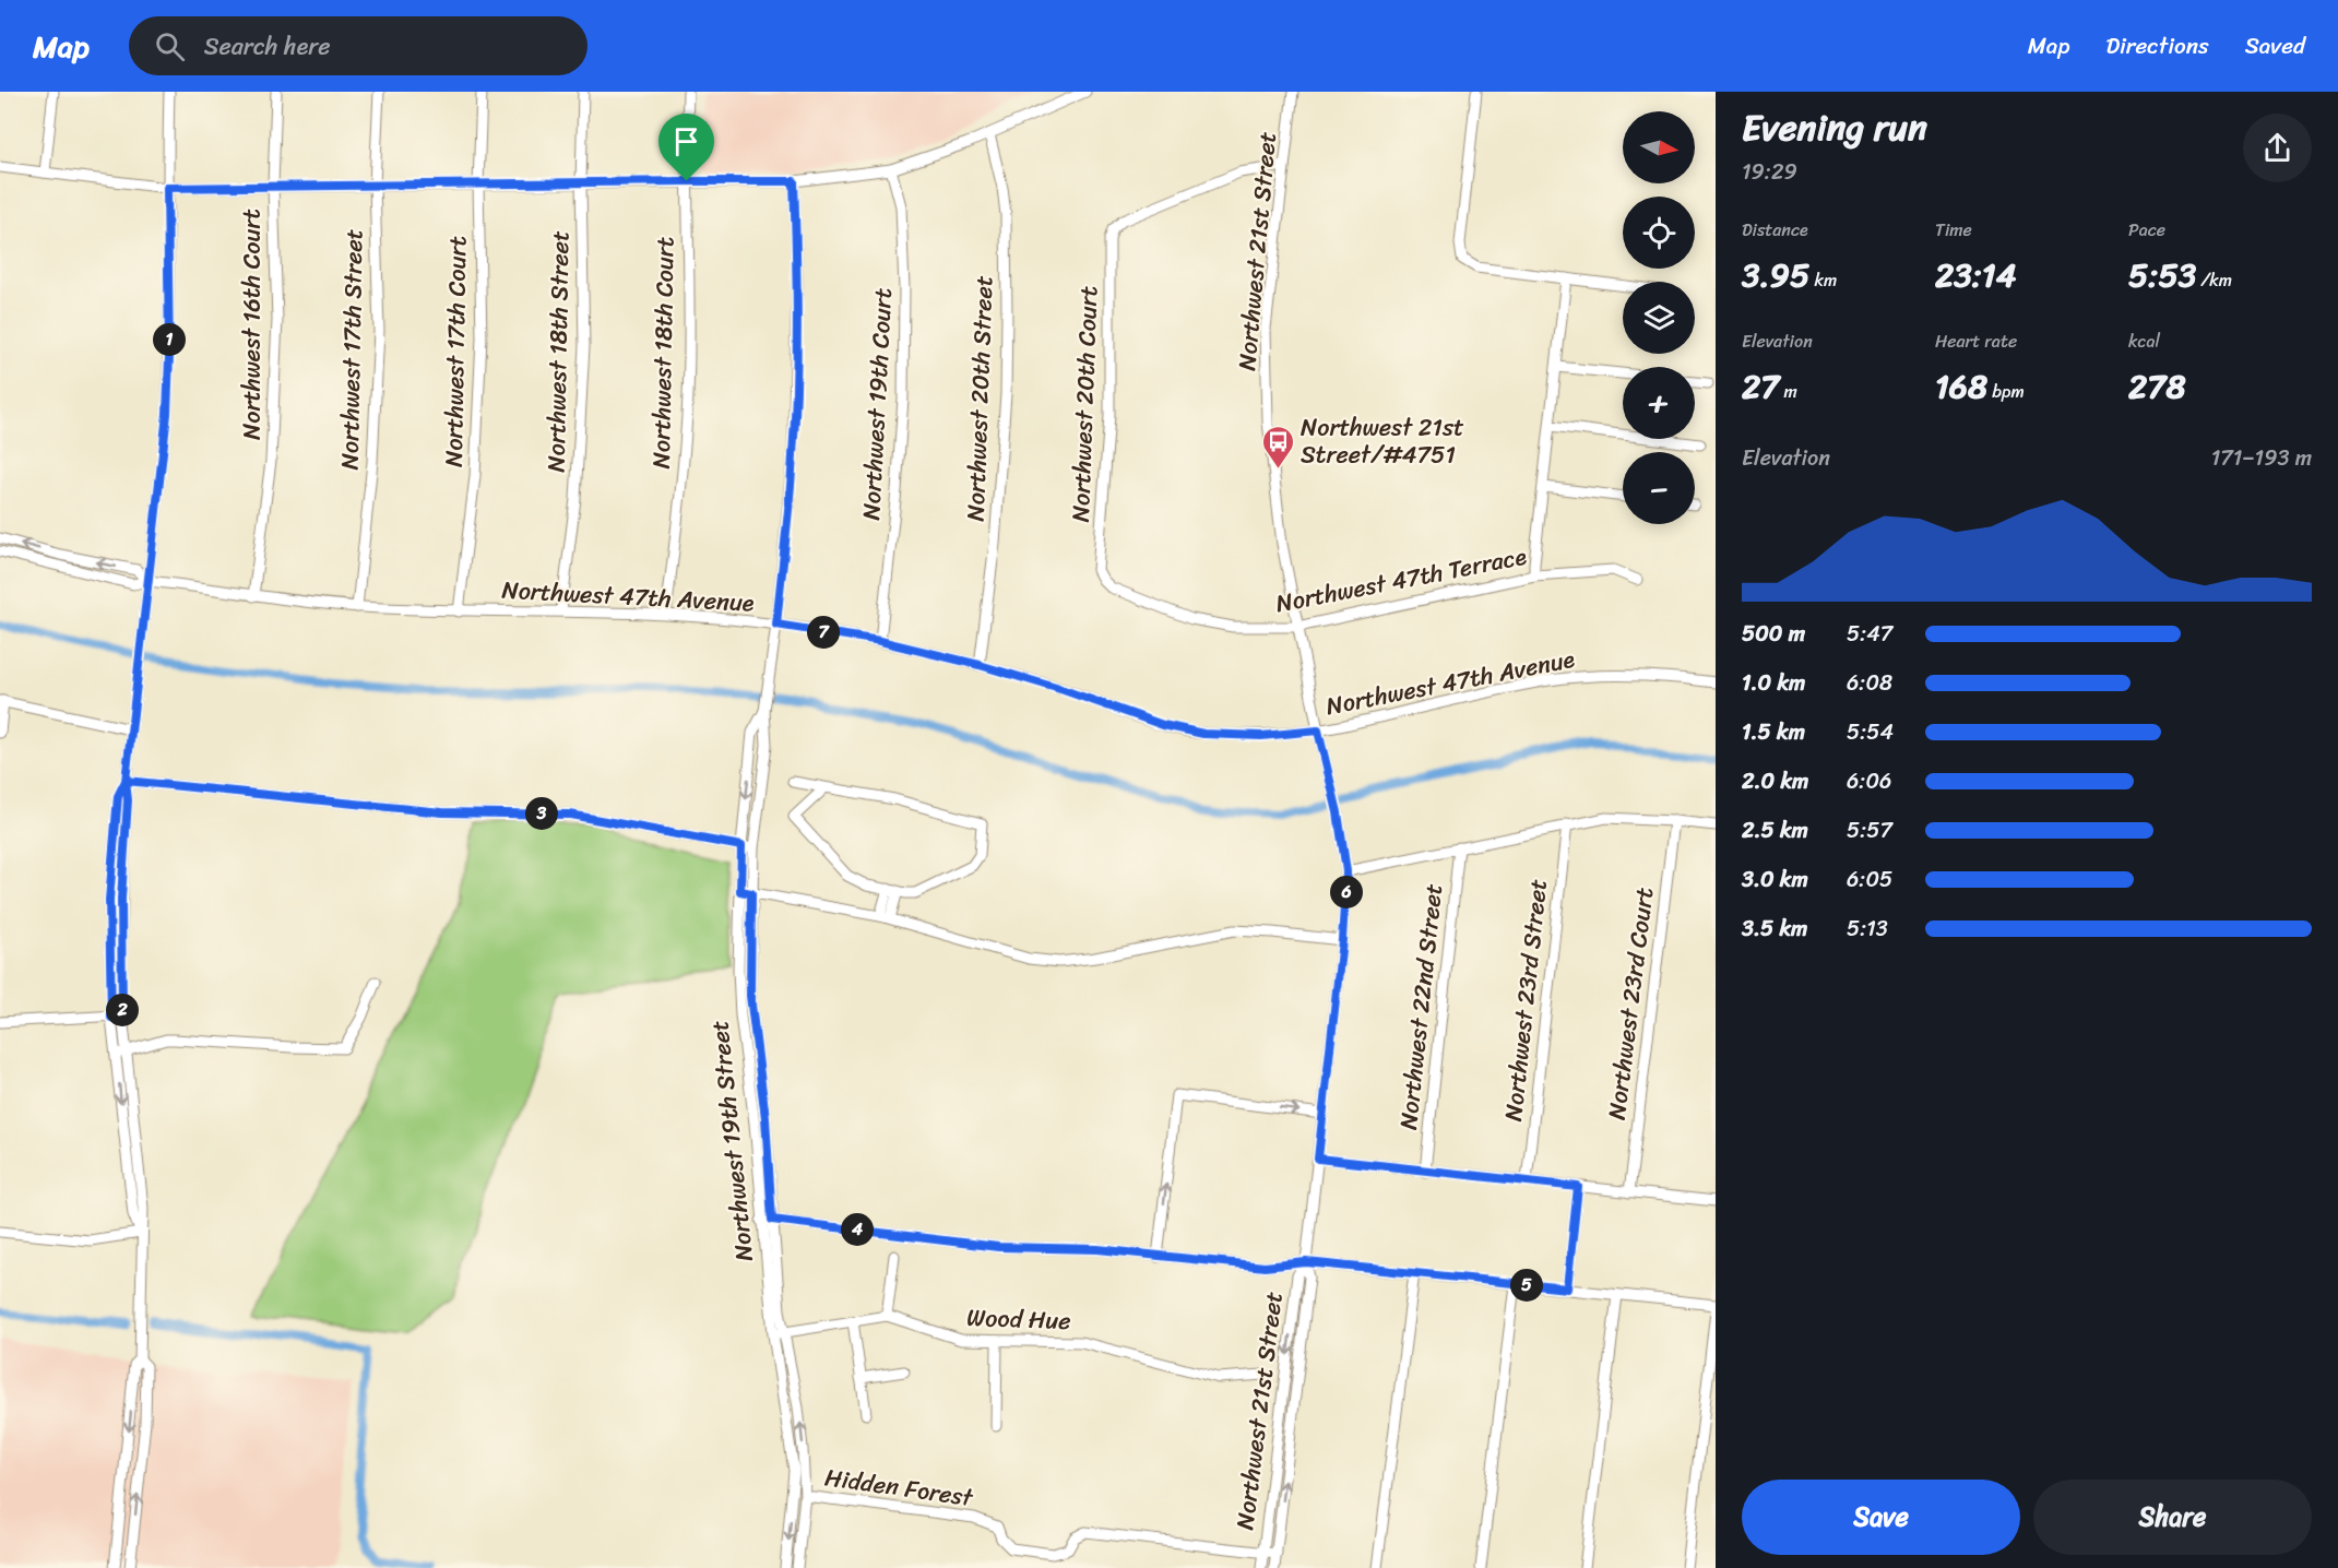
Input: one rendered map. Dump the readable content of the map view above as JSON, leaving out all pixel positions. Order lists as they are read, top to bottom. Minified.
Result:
{"streets":{"street":["Northwest 21st Street","Northwest 16th Court","Northwest 17th Street","Northwest 17th Court","Northwest 18th Street","Northwest 18th Court","Northwest 20th Street","Northwest 19th Court","Northwest 20th Court","Northwest 47th Terrace","Northwest 47th Avenue","Northwest 23rd Street","Northwest 23rd Court","Northwest 22nd Street","Northwest 19th Street","Wood Hue","Hidden Forest"]},"crossings":[["Northwest 21st Street","Northwest 20th Court"],["Northwest 21st Street","Northwest 47th Terrace"],["Northwest 21st Street","Northwest 47th Avenue"],["Northwest 21st Street","Hidden Forest"],["Northwest 16th Court","Northwest 47th Avenue"],["Northwest 17th Street","Northwest 47th Avenue"],["Northwest 17th Court","Northwest 47th Avenue"],["Northwest 18th Street","Northwest 47th Avenue"],["Northwest 18th Court","Northwest 47th Avenue"],["Northwest 20th Street","Northwest 47th Avenue"],["Northwest 19th Court","Northwest 47th Avenue"],["Northwest 20th Court","Northwest 47th Terrace"],["Northwest 47th Avenue","Northwest 19th Street"],["Northwest 19th Street","Wood Hue"],["Northwest 19th Street","Hidden Forest"]],"places":{"bus stop":["Northwest 21st Street/#4751"]},"north":"right","page":{"header":"Map","search":"Search here","nav":["Map","Directions","Saved"],"heading":["Evening run","19:29"],"map_buttons":["+","−"],"stats":[["Distance","3.95 km"],["Time","23:14"],["Pace","5:53 /km"],["Elevation","27 m"],["Heart rate","168 bpm"],["kcal","278"]],"pins":["1","7","3","6","2","4","5"],"chart":["Elevation","171–193 m"],"list":[{"name":"500 m","note":"5:47"},{"name":"1.0 km","note":"6:08"},{"name":"1.5 km","note":"5:54"},{"name":"2.0 km","note":"6:06"},{"name":"2.5 km","note":"5:57"},{"name":"3.0 km","note":"6:05"},{"name":"3.5 km","note":"5:13"}],"buttons":["Save","Share"]}}
